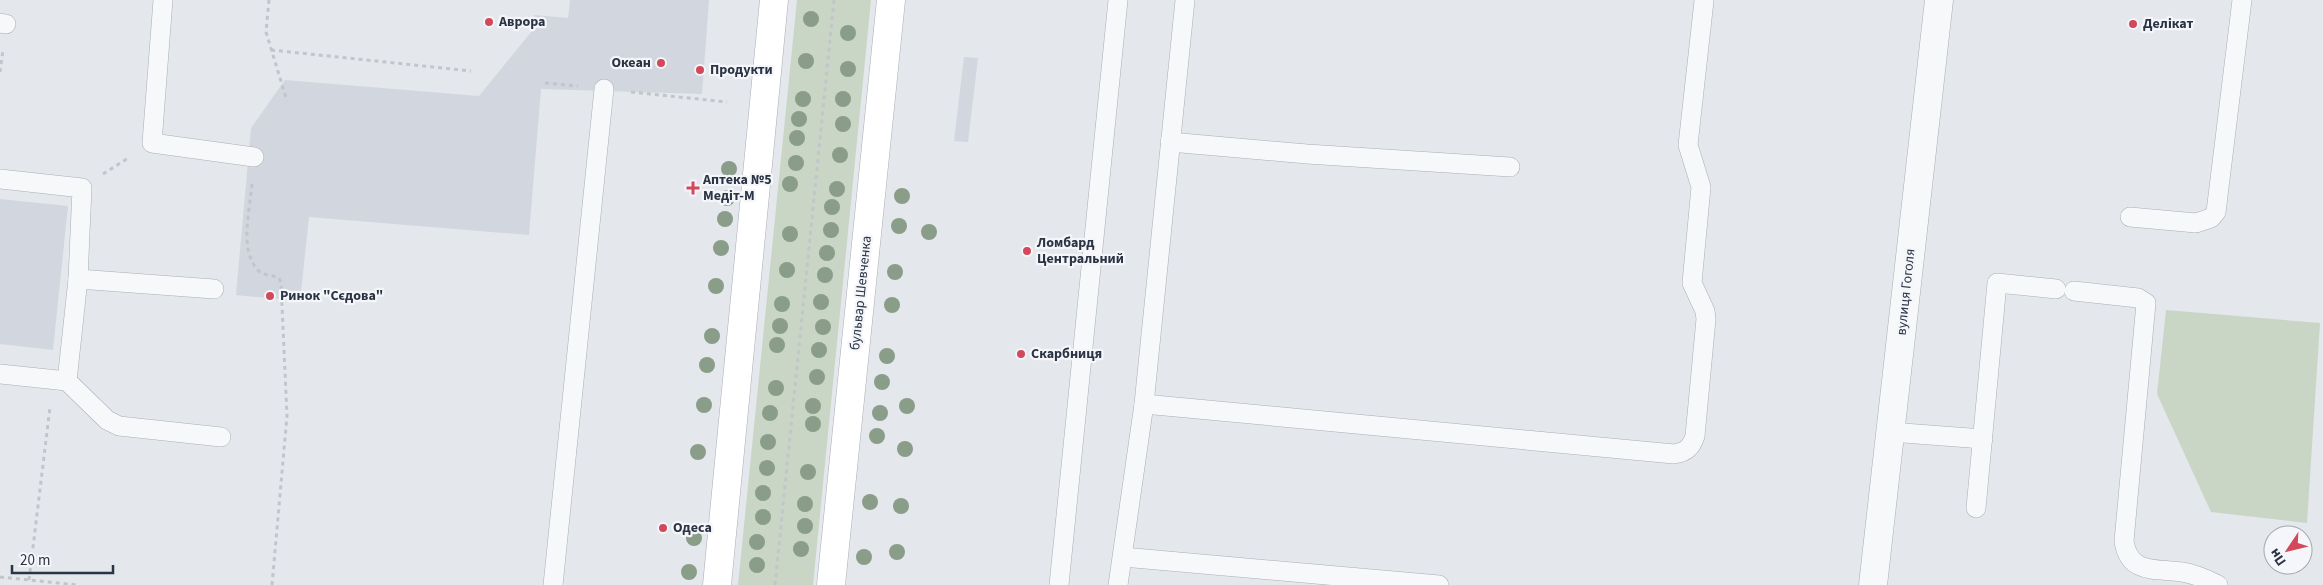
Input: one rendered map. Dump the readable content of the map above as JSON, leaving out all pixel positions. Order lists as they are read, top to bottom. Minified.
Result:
{"streets":{"main road":["бульвар Шевченка"],"street":["вулиця Гоголя"]},"places":{"other":["Аврора","Делікат","Океан","Продукти","Ломбард Центральний","Ринок \"Сєдова\"","Скарбниця","Одеса"],"health":["Аптека №5 Медіт-М"]},"scale_bar":"20 m","north":"bottom left"}
